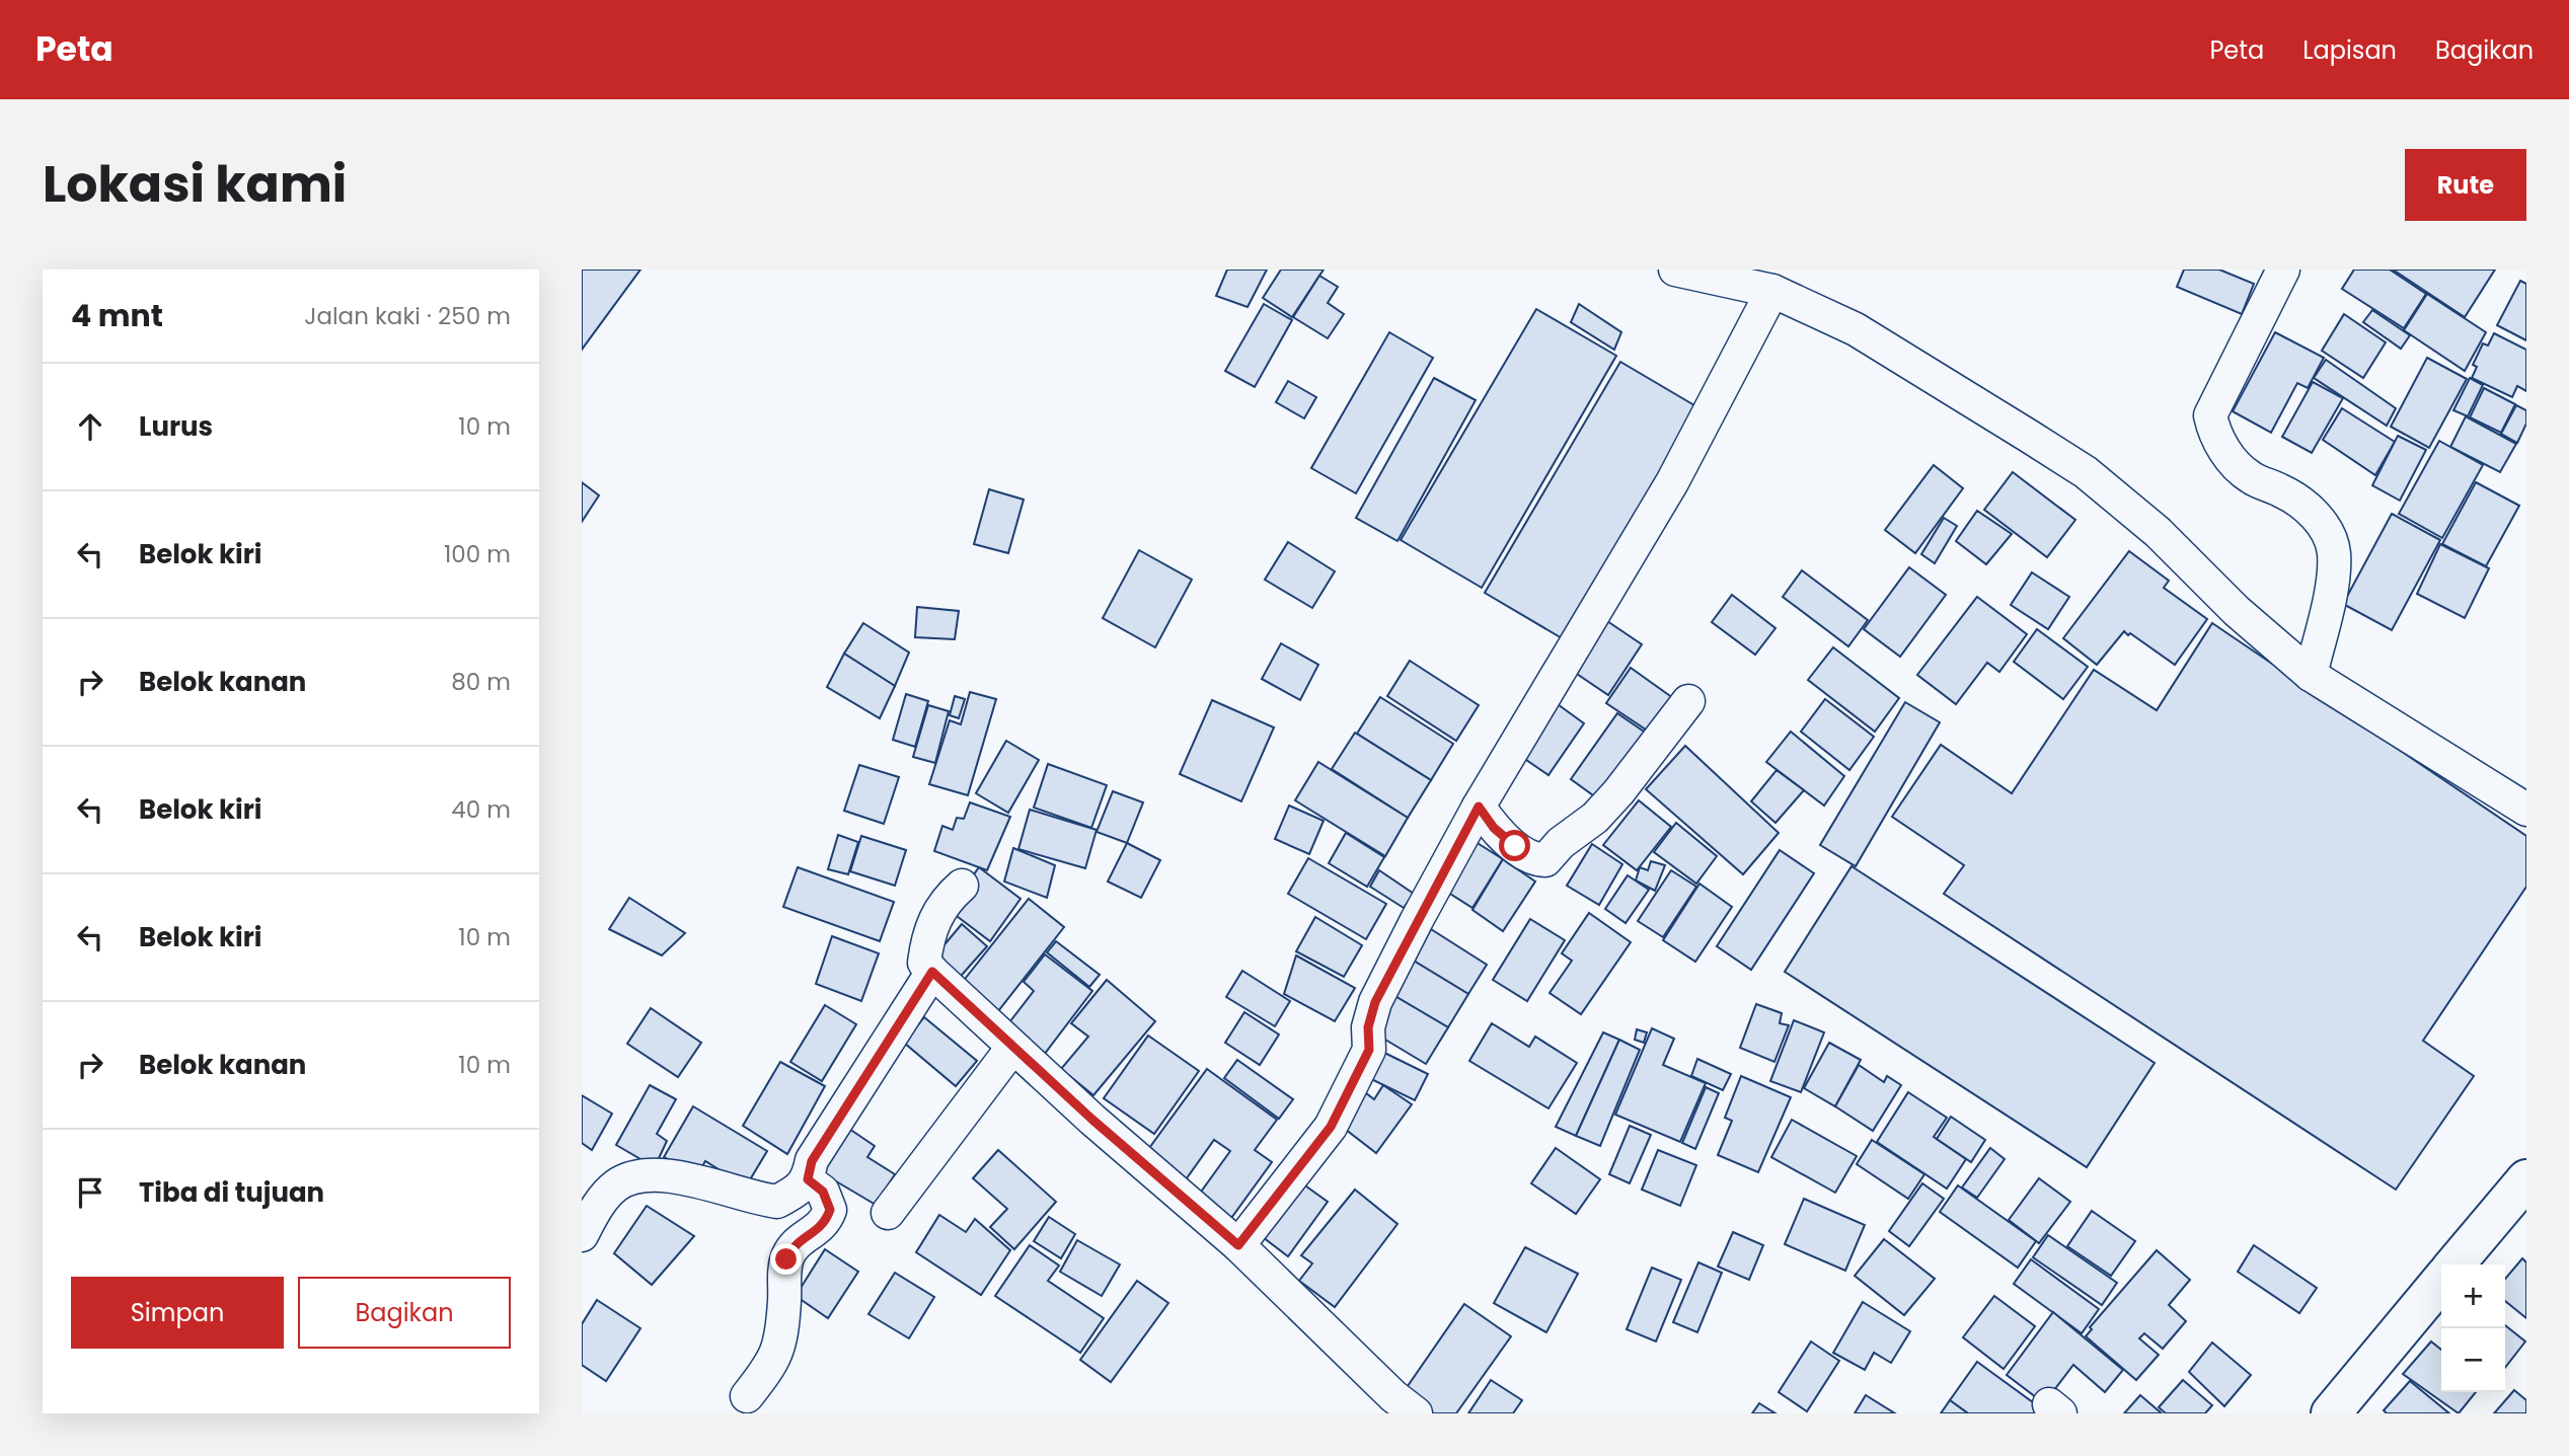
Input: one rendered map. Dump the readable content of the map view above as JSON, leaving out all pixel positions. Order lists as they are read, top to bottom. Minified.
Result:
{"page":{"header":"Peta","nav":["Peta","Lapisan","Bagikan"],"title":"Lokasi kami","buttons":["Rute",["Simpan","Bagikan"]],"heading":["4 mnt","Jalan kaki · 250 m"],"list":[["Lurus","10 m"],["Belok kiri","100 m"],["Belok kanan","80 m"],["Belok kiri","40 m"],["Belok kiri","10 m"],["Belok kanan","10 m"],"Tiba di tujuan"],"map_buttons":["+","−"]}}
